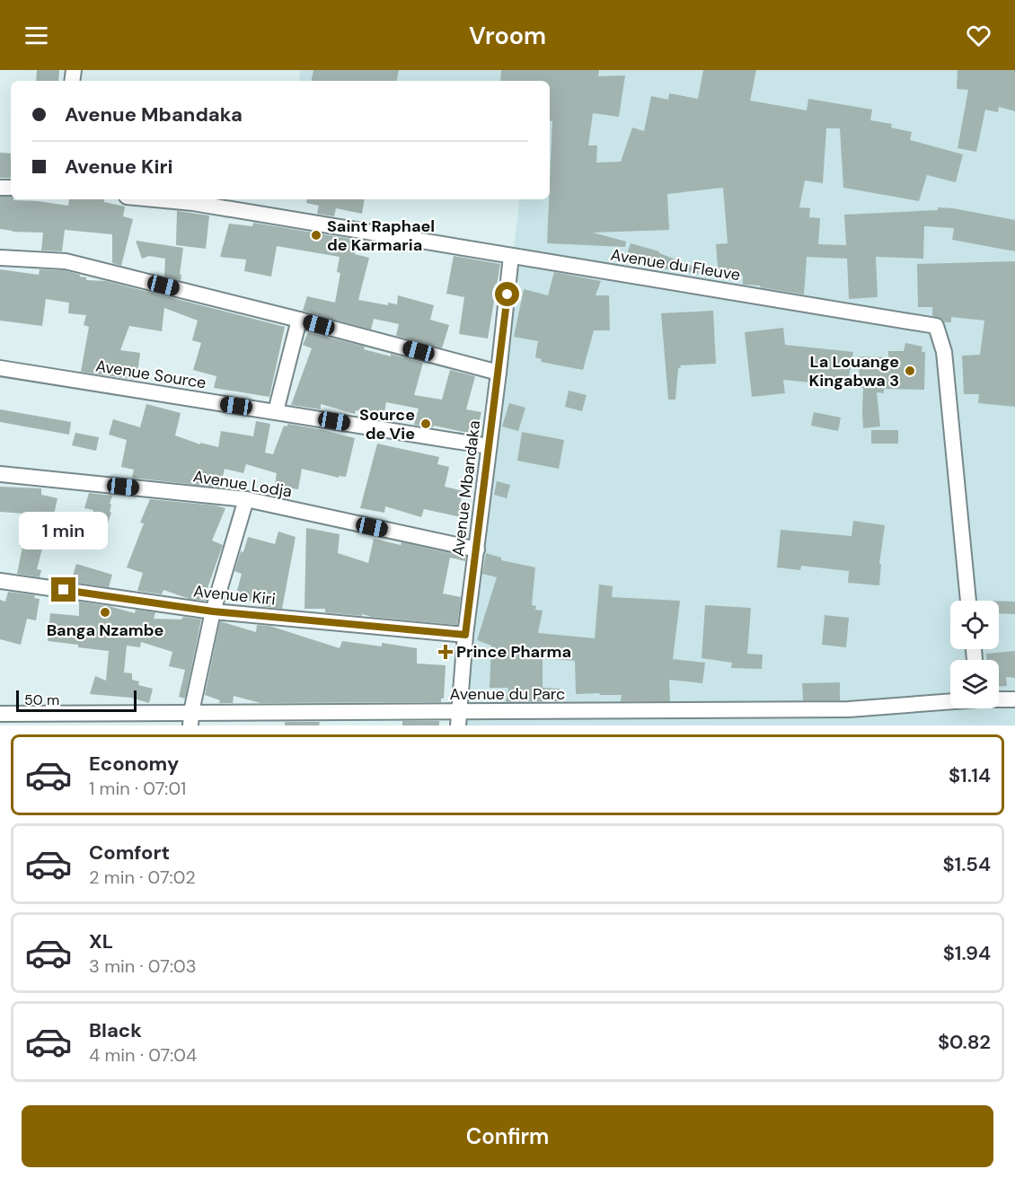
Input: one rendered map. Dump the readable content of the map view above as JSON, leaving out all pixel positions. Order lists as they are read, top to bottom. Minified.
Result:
{"streets":{"street":["Avenue du Fleuve","Avenue Source","Avenue Lodja","Avenue Mbandaka","Avenue Kiri","Avenue du Parc"]},"crossings":[["Avenue du Fleuve","Avenue Mbandaka"],["Avenue Source","Avenue Mbandaka"],["Avenue Lodja","Avenue Mbandaka"],["Avenue Mbandaka","Avenue Kiri"],["Avenue Mbandaka","Avenue du Parc"]],"places":{"other":["Saint Raphael de Karmaria","La Louange Kingabwa 3","Source de Vie","Banga Nzambe"],"health":["Prince Pharma"]},"scale_bar":"50 m","page":{"header":"Vroom","banner":["Avenue Mbandaka","Avenue Kiri"],"bubble":"1 min","scale":"50 m","list":[{"name":"Economy","note":"1 min · 07:01","value":"$1.14"},{"name":"Comfort","note":"2 min · 07:02","value":"$1.54"},{"name":"XL","note":"3 min · 07:03","value":"$1.94"},{"name":"Black","note":"4 min · 07:04","value":"$0.82"}],"buttons":"Confirm"}}
